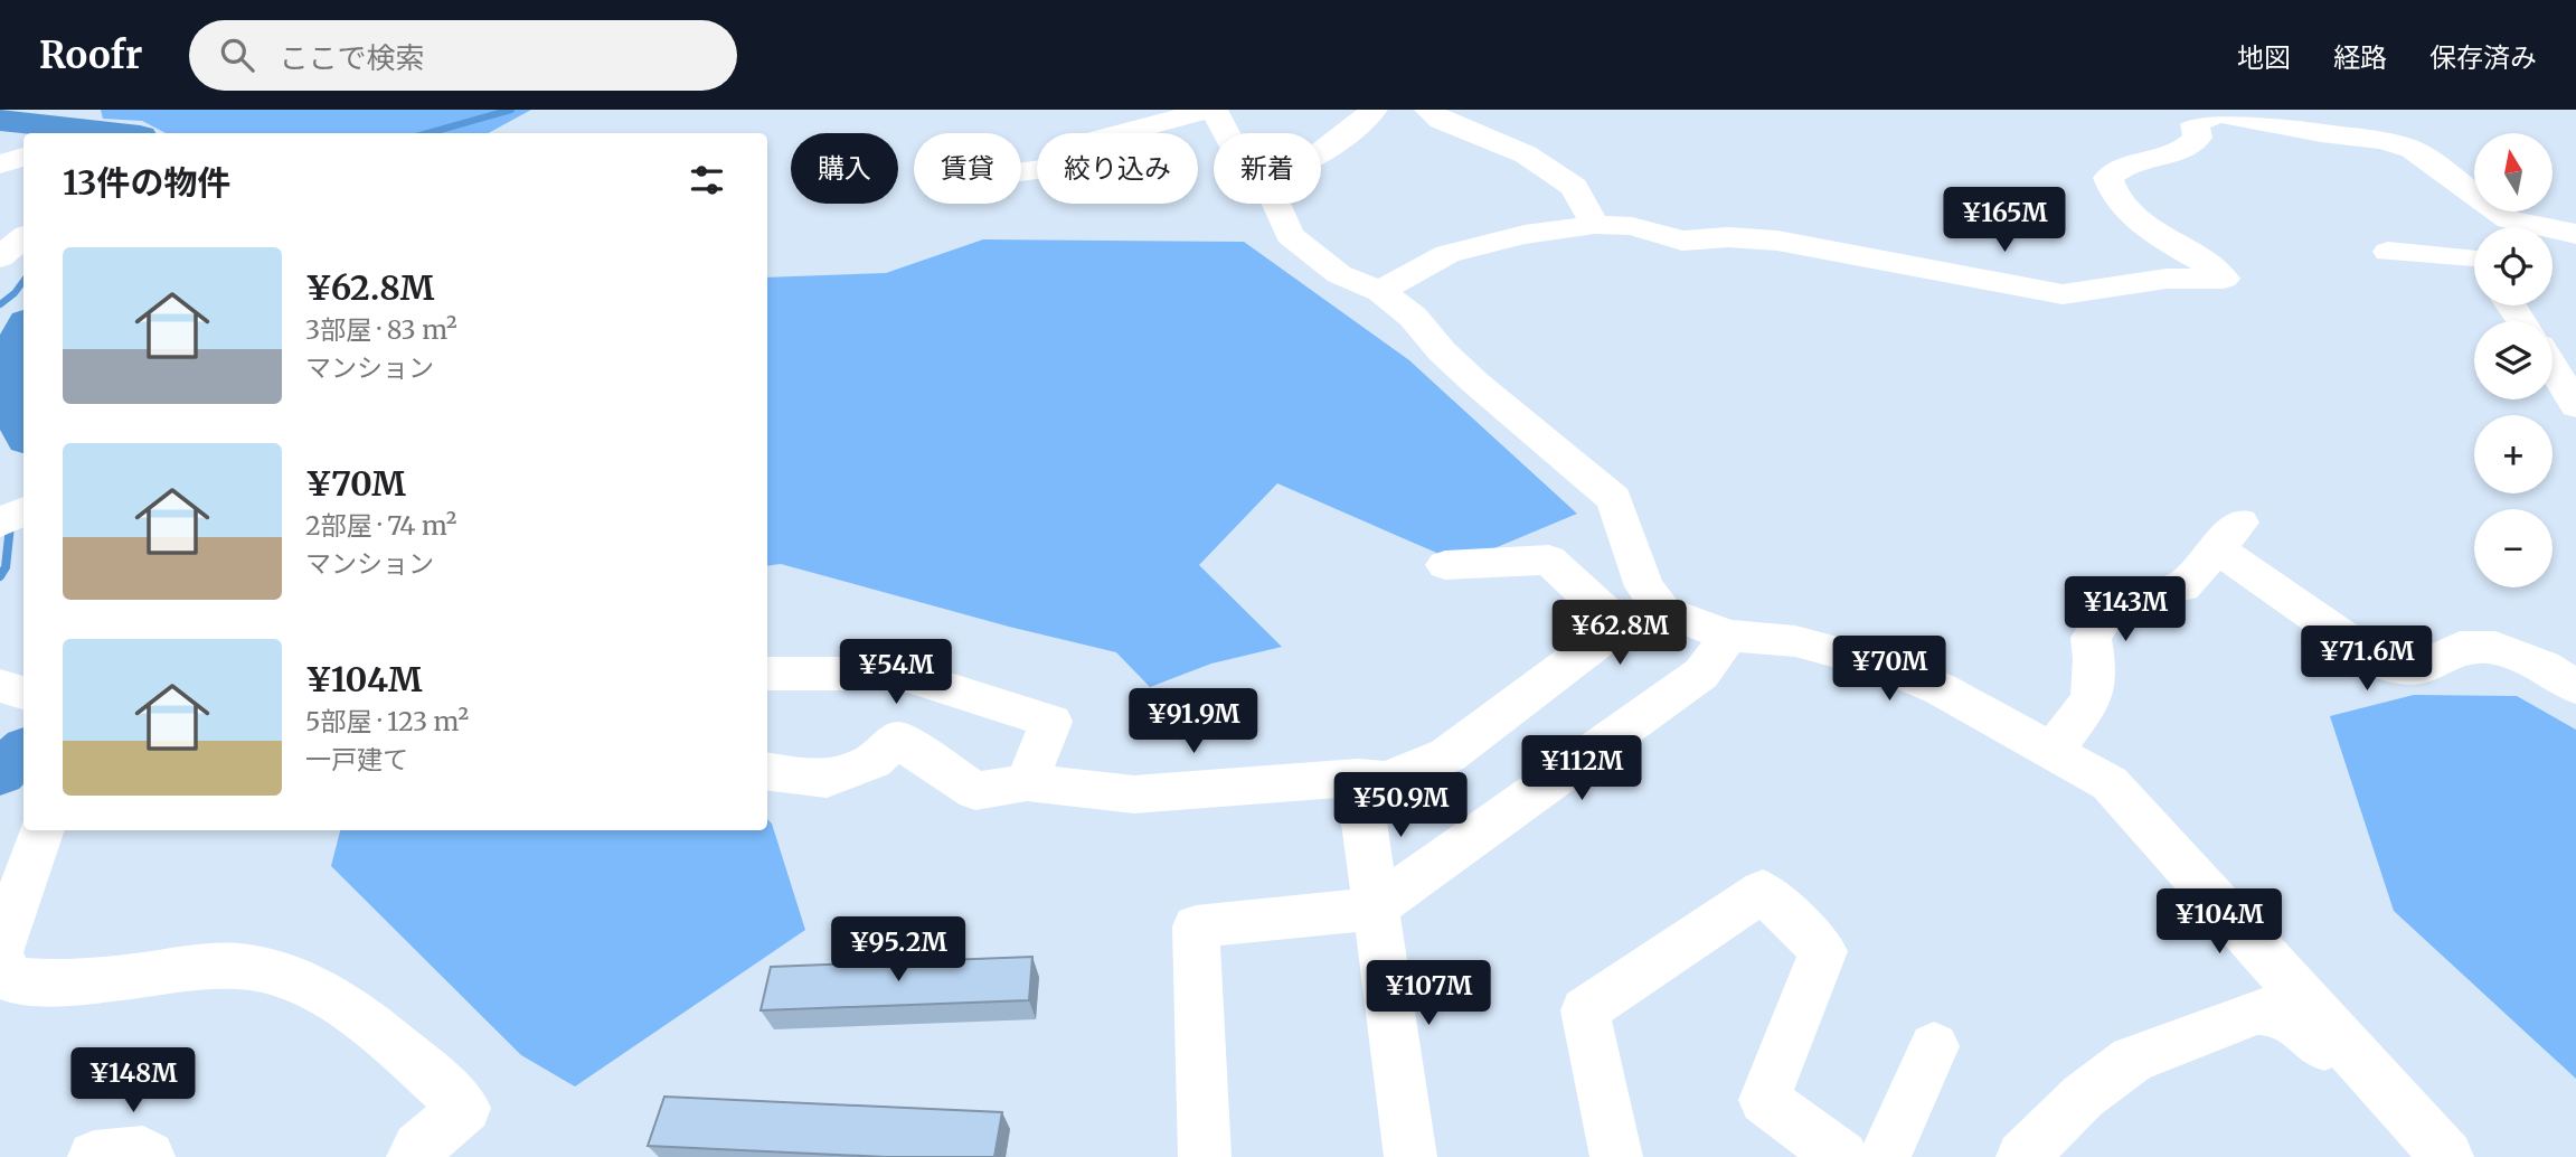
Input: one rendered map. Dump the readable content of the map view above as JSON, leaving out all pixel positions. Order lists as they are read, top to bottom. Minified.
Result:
{"north":"top","page":{"header":"Roofr","search":"ここで検索","nav":["地図","経路","保存済み"],"map_buttons":["+","−"],"chip":["購入","賃貸","絞り込み","新着"],"heading":"13件の物件","price":["¥165M","¥143M","¥62.8M","¥71.6M","¥70M","¥54M","¥91.9M","¥112M","¥50.9M","¥104M","¥95.2M","¥107M","¥148M"],"list":[{"name":"¥62.8M","note":"3部屋 · 83 m² · マンション"},{"name":"¥70M","note":"2部屋 · 74 m² · マンション"},{"name":"¥104M","note":"5部屋 · 123 m² · 一戸建て"}]}}
